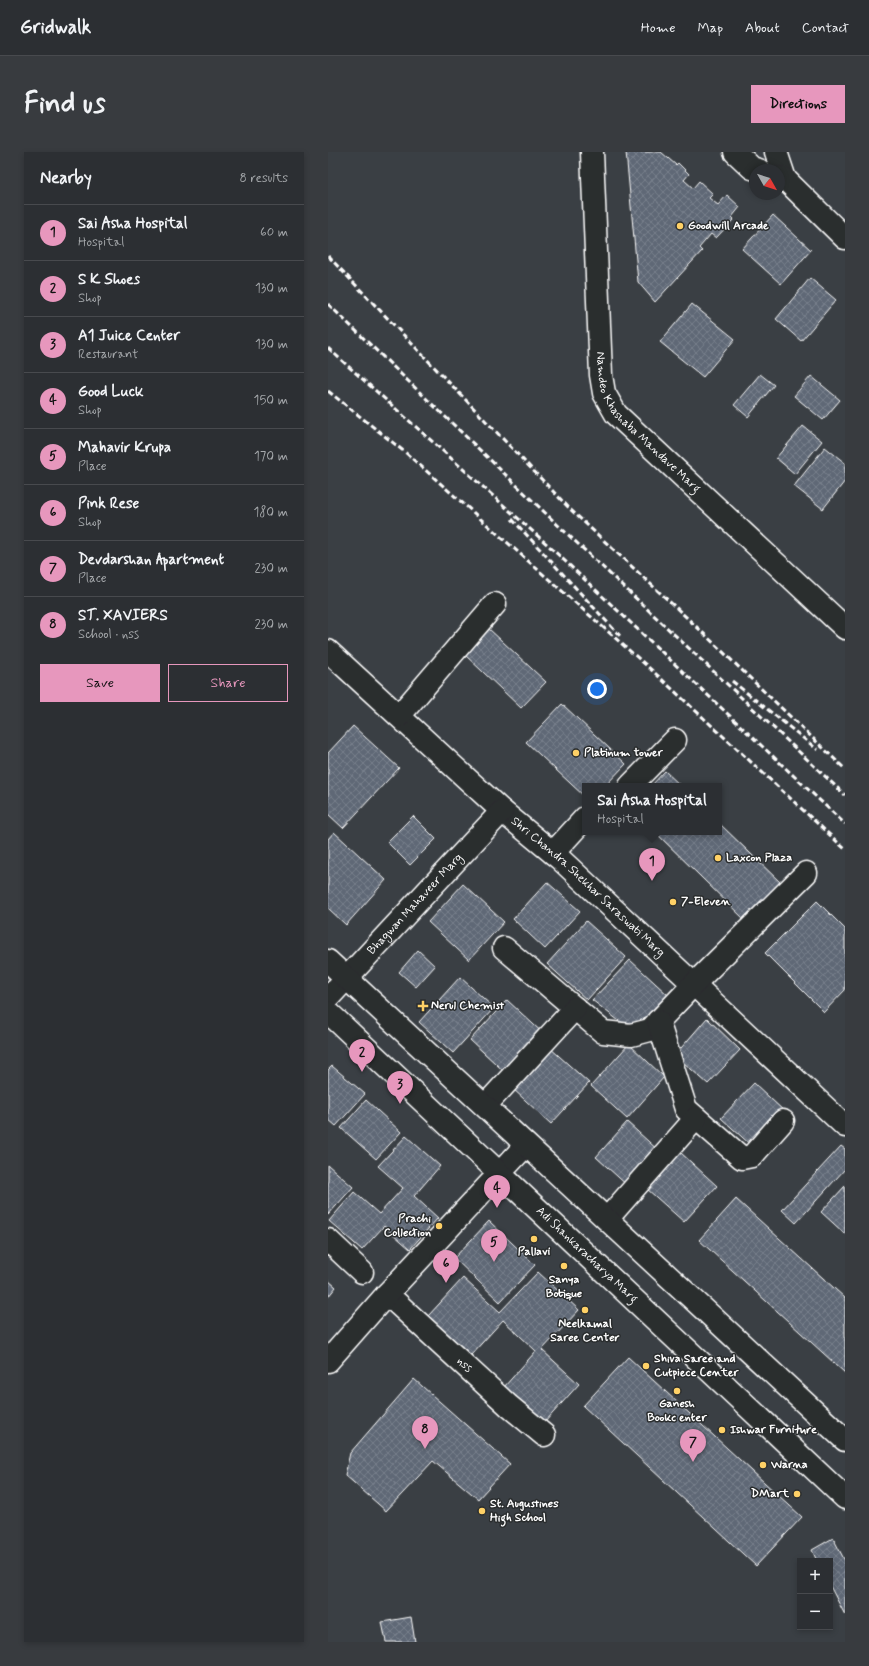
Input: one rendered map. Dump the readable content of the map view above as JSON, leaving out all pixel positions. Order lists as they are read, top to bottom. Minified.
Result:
{"streets":{"street":["Namdeo Khashaba Mandave Marg","Shri Chandra Shekhar Saraswati Marg","Bhagwan Mahaveer Marg","Adi Shankaracharya Marg","nss"]},"crossings":[["Shri Chandra Shekhar Saraswati Marg","Bhagwan Mahaveer Marg"]],"places":{"other":["Goodwill Arcade","Platinum tower","Laxcon Plaza","7-Eleven","Prachi Collection","Pallavi","Sanya Botique","Neelkamal Saree Center","Shiva Saree and Cutpiece Center","Ganesh Bookc enter","Ishwar Furniture","Warna","DMart","St. Augustines High School"],"health":["Nerul Chemist"]},"north":"bottom right","page":{"header":"Gridwalk","nav":["Home","Map","About","Contact"],"buttons":["Directions",["Save","Share"]],"title":"Find us","heading":["Nearby","8 results"],"list":[{"mark":"1","name":"Sai Asha Hospital","note":"Hospital","value":"60 m"},{"mark":"2","name":"S K Shoes","note":"Shop","value":"130 m"},{"mark":"3","name":"A1 Juice Center","note":"Restaurant","value":"130 m"},{"mark":"4","name":"Good Luck","note":"Shop","value":"150 m"},{"mark":"5","name":"Mahavir Krupa","note":"Place","value":"170 m"},{"mark":"6","name":"Pink Rese","note":"Shop","value":"180 m"},{"mark":"7","name":"Devdarshan Apartment","note":"Place","value":"230 m"},{"mark":"8","name":"ST. XAVIERS","note":"School · nss","value":"230 m"}],"popup":["Sai Asha Hospital","Hospital"],"pins":["1","2","3","4","5","6","8","7"],"map_buttons":["+","−"]}}
